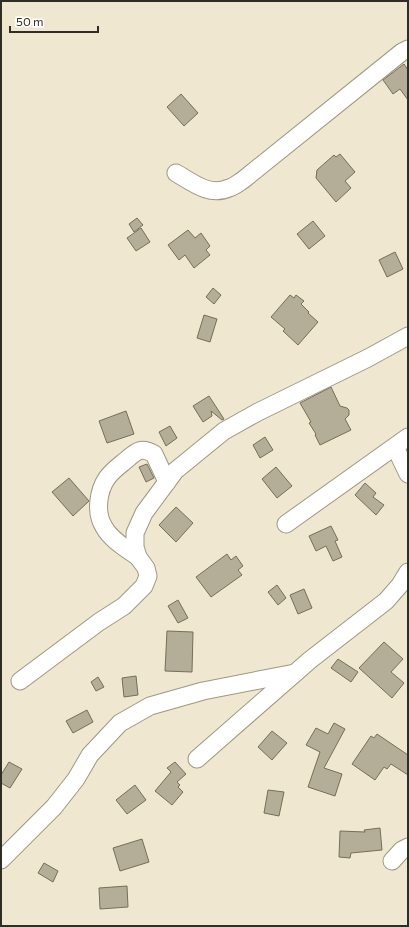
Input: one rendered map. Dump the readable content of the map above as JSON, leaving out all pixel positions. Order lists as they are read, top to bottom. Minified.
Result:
{"scale_bar":"50 m"}
